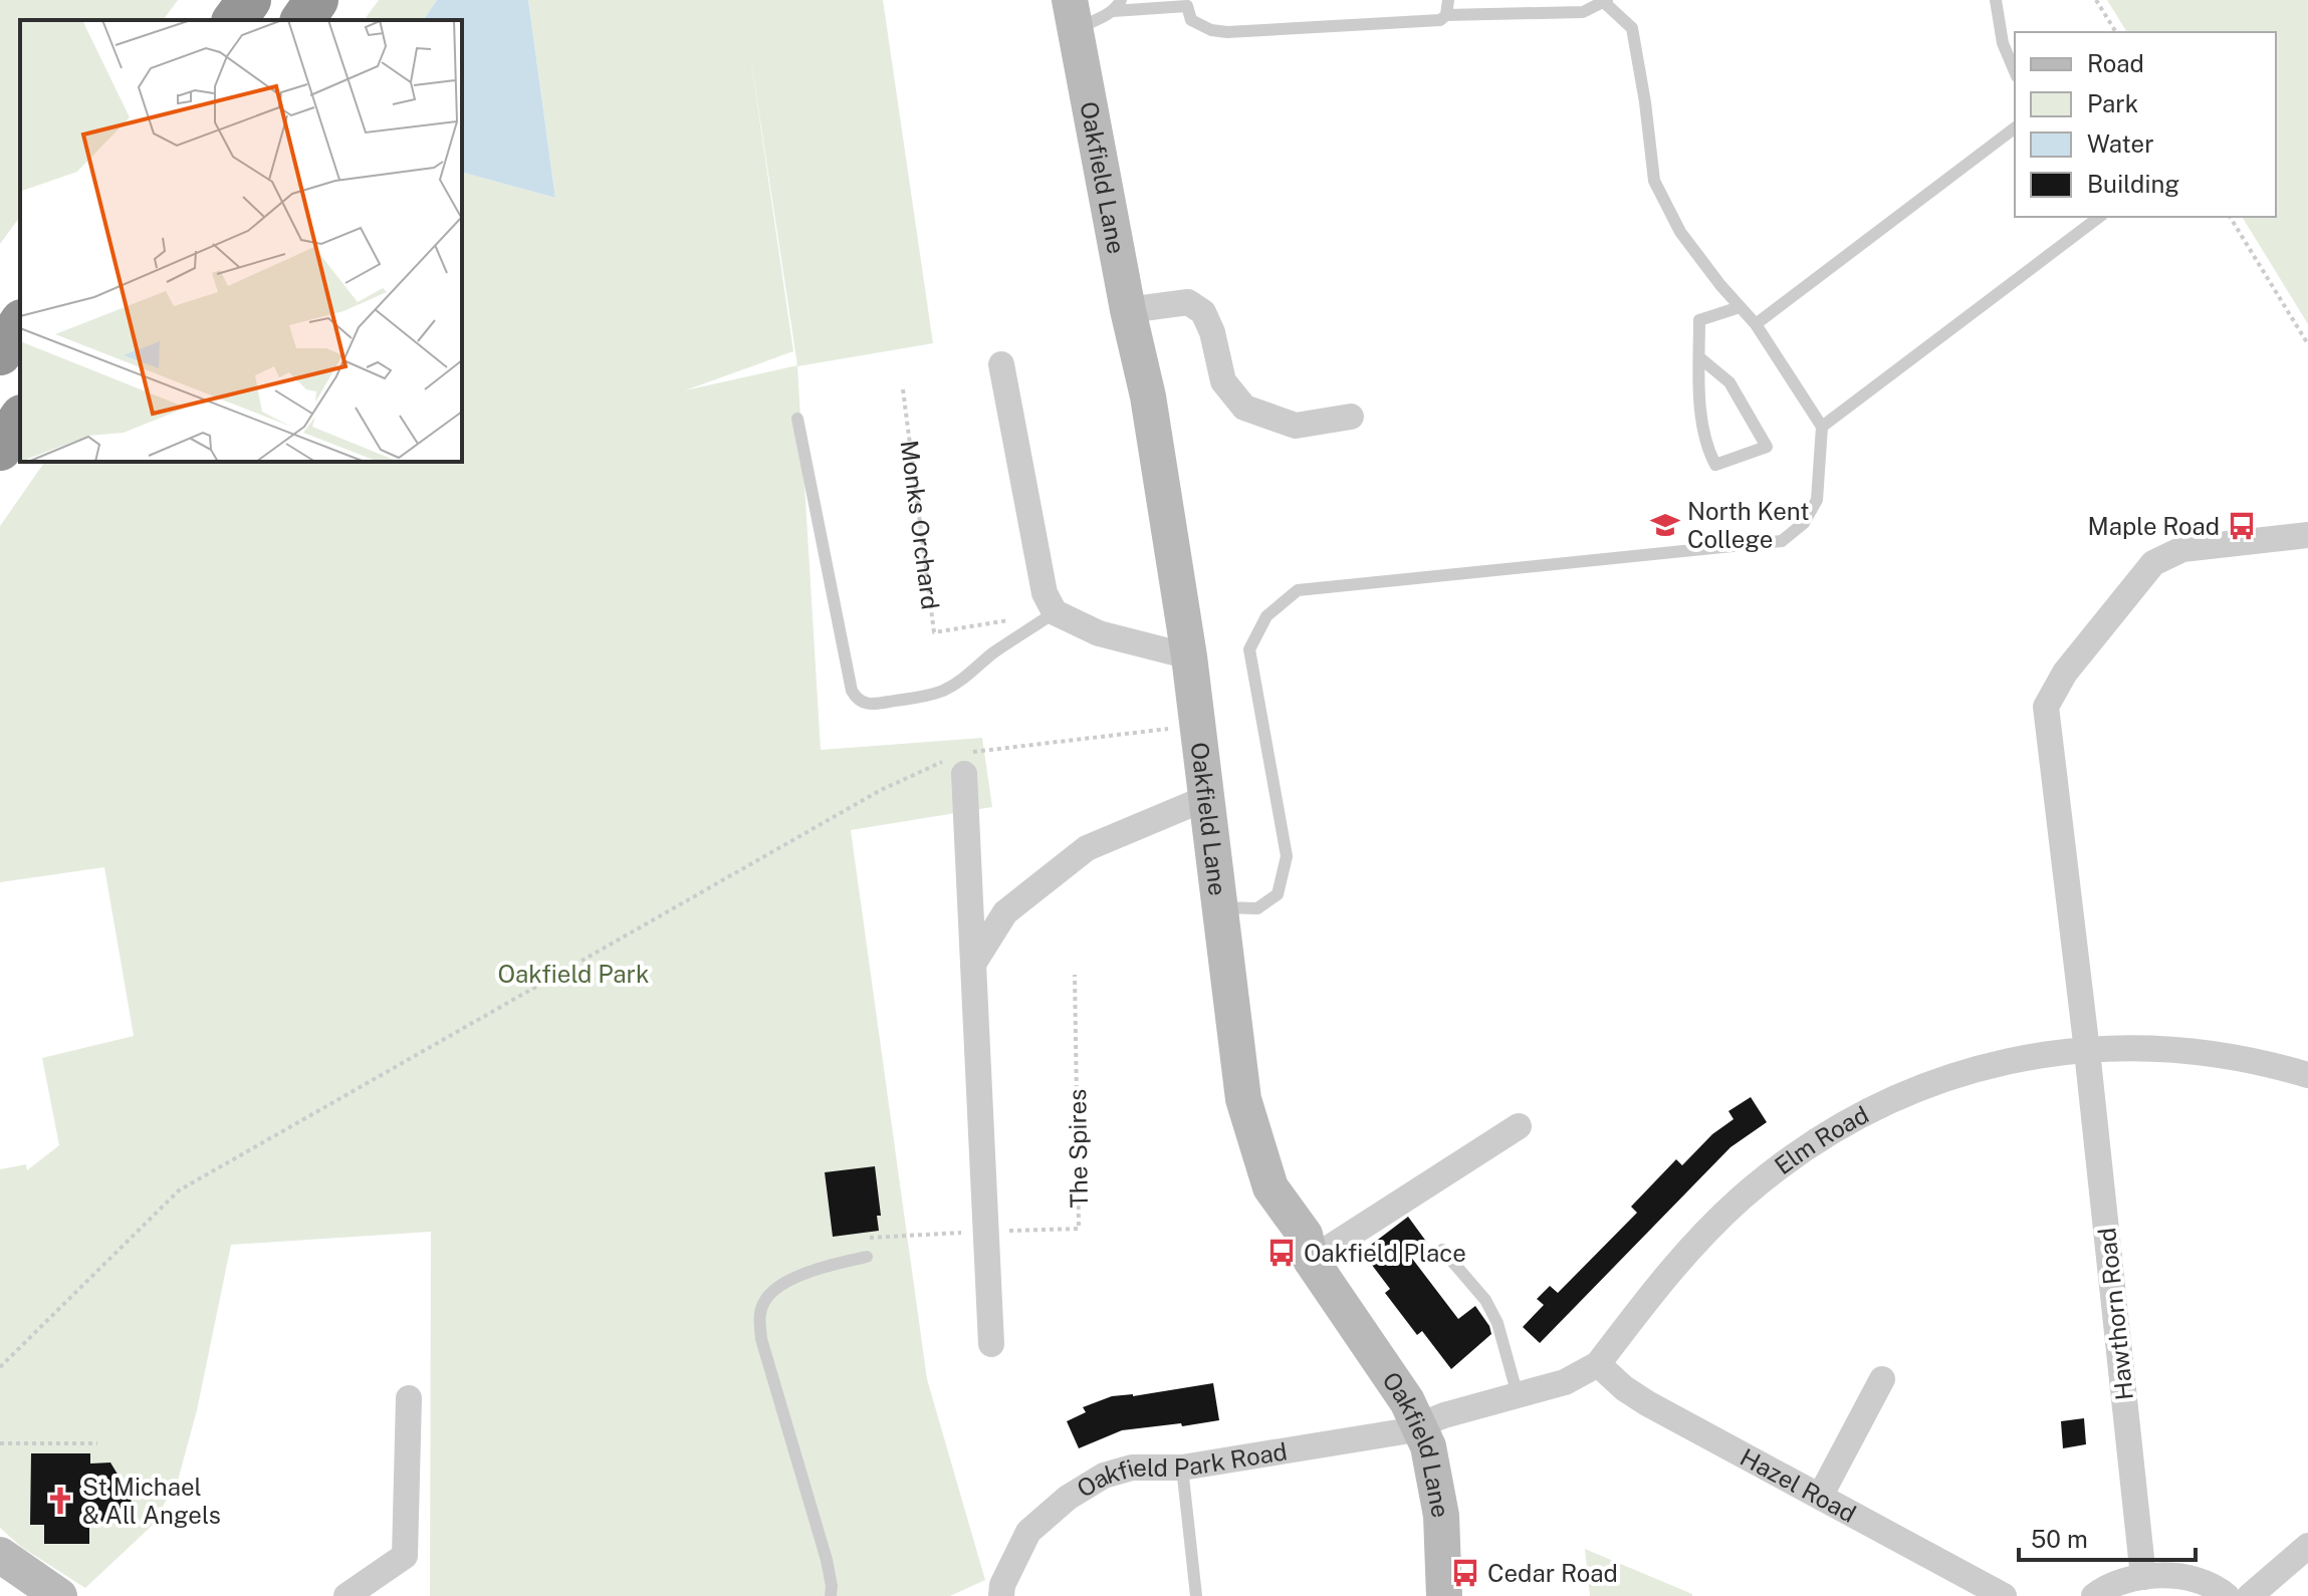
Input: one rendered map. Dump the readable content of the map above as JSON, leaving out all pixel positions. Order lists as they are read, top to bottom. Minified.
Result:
{"streets":{"street":["Oakfield Lane","Elm Road","Hawthorn Road","Oakfield Park Road","Hazel Road"],"path":["Monks Orchard","The Spires"]},"crossings":[["Oakfield Lane","Elm Road"],["Oakfield Lane","Oakfield Park Road"],["Elm Road","Hawthorn Road"],["Elm Road","Oakfield Park Road"],["Elm Road","Hazel Road"]],"parks":["Oakfield Park"],"places":{"school or university":["North Kent College"],"bus stop":["Maple Road","Oakfield Place","Cedar Road"],"church":["St Michael & All Angels"]},"legend":["Road","Park","Water","Building"],"scale_bar":"50 m"}
